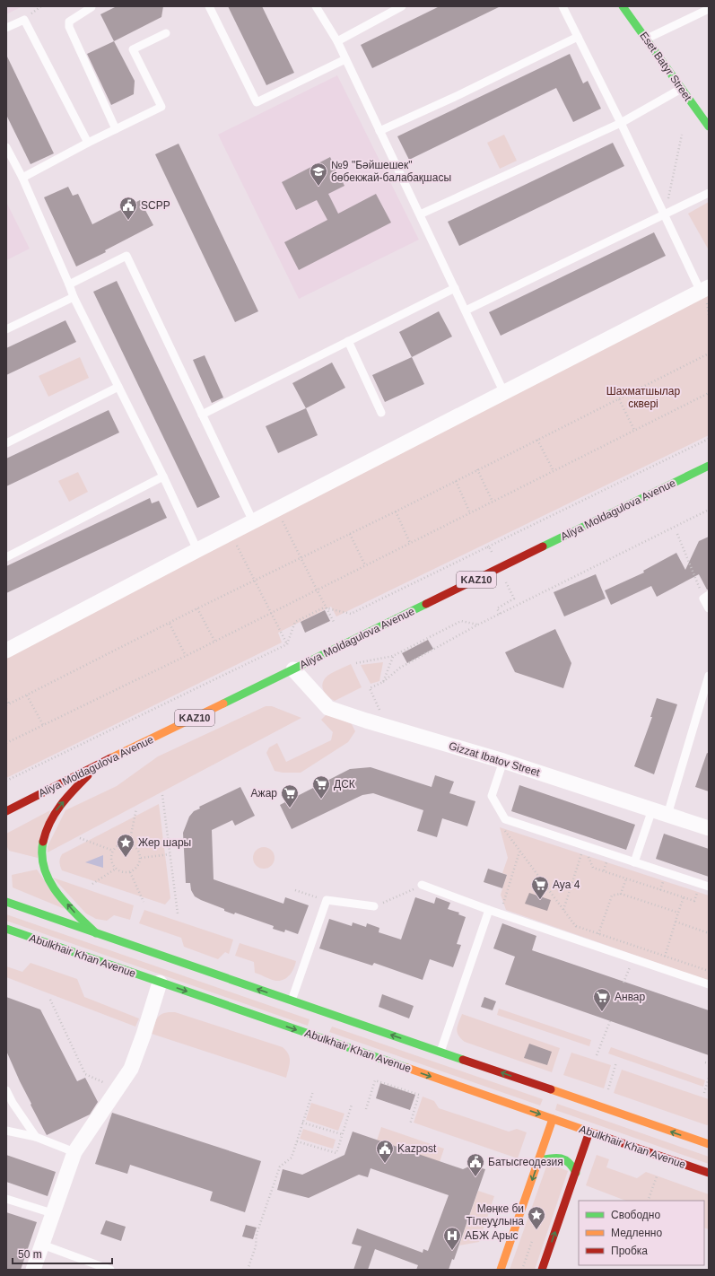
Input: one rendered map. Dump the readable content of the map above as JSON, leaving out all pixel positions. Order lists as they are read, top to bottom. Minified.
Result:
{"streets":{"main road":["Eset Batyr Street","Aliya Moldagulova Avenue","KAZ10","Abulkhair Khan Avenue"],"street":["Gizzat Ibatov Street"]},"crossings":[["Aliya Moldagulova Avenue","Gizzat Ibatov Street"]],"parks":["Шахматшылар сквері"],"places":{"school or university":["№9 \"Бәйшешек\" бөбекжай-балабақшасы"],"public building":["SCPP","Kazpost","Батысгеодезия"],"supermarket":["ДСК","Ажар","Aya 4","Анвар"],"place":["Жер шары","Мөңке би Тілеуұлына"],"hospital":["АБЖ Арыс"]},"legend":["Свободно","Медленно","Пробка"],"scale_bar":"50 m"}
